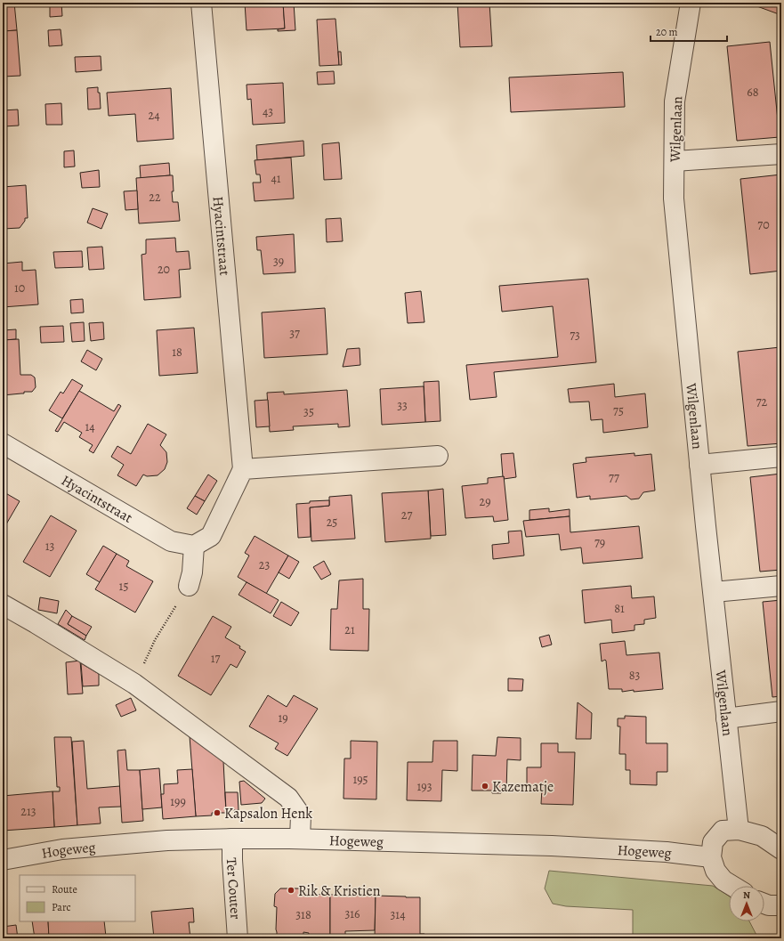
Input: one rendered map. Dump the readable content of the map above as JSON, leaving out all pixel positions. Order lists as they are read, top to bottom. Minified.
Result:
{"streets":{"street":["Wilgenlaan","Hyacintstraat","Hogeweg","Ter Couter"]},"crossings":[["Hogeweg","Ter Couter"]],"places":["Kazematje","Kapsalon Henk","Rik & Kristien"],"house_numbers":["68","43","24","41","22","70","39","20","10","37","73","18","72","33","75","35","14","77","29","27","25","79","13","23","15","81","21","17","83","19","195","193","199","213","316","318","314"],"legend":["Route","Parc"],"scale_bar":"20 m","north":"top"}
